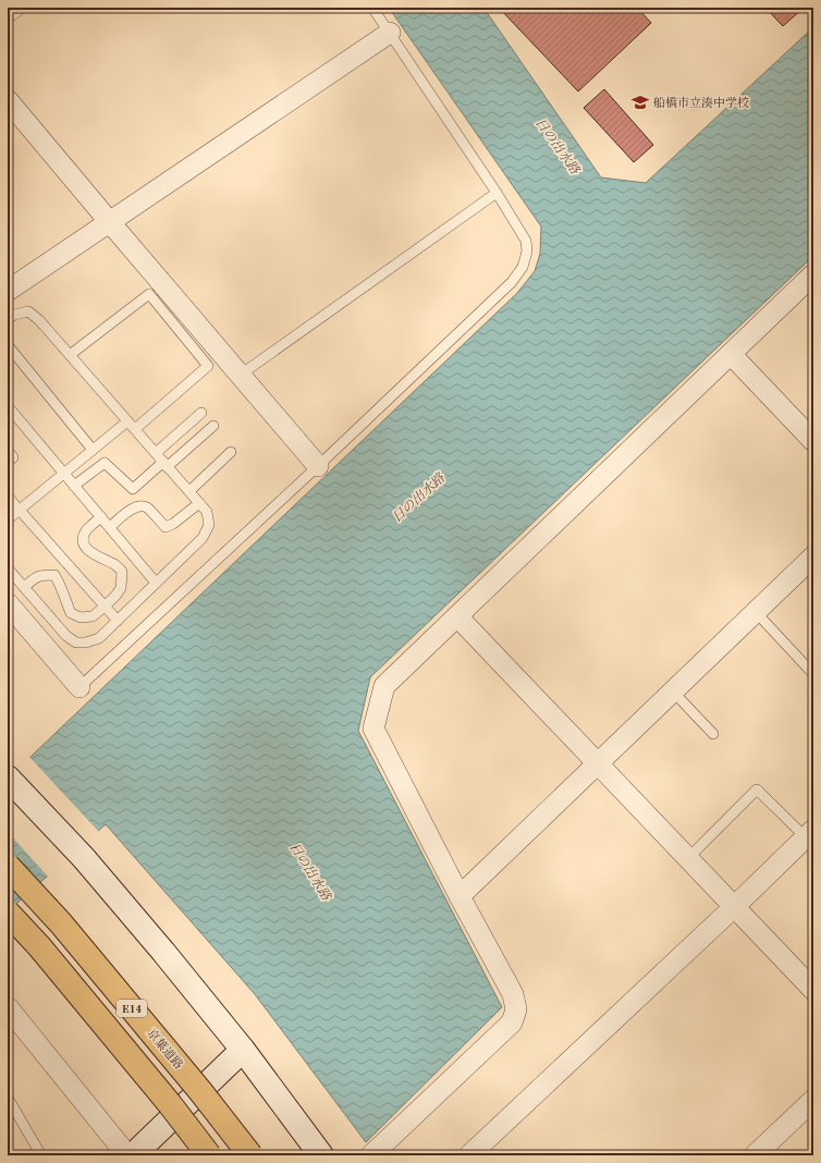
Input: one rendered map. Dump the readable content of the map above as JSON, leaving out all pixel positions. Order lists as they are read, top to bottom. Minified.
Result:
{"streets":{"highway":["E14","京葉道路"]},"water":["日の出水路"],"places":{"school or university":["船橋市立湊中学校"]}}
